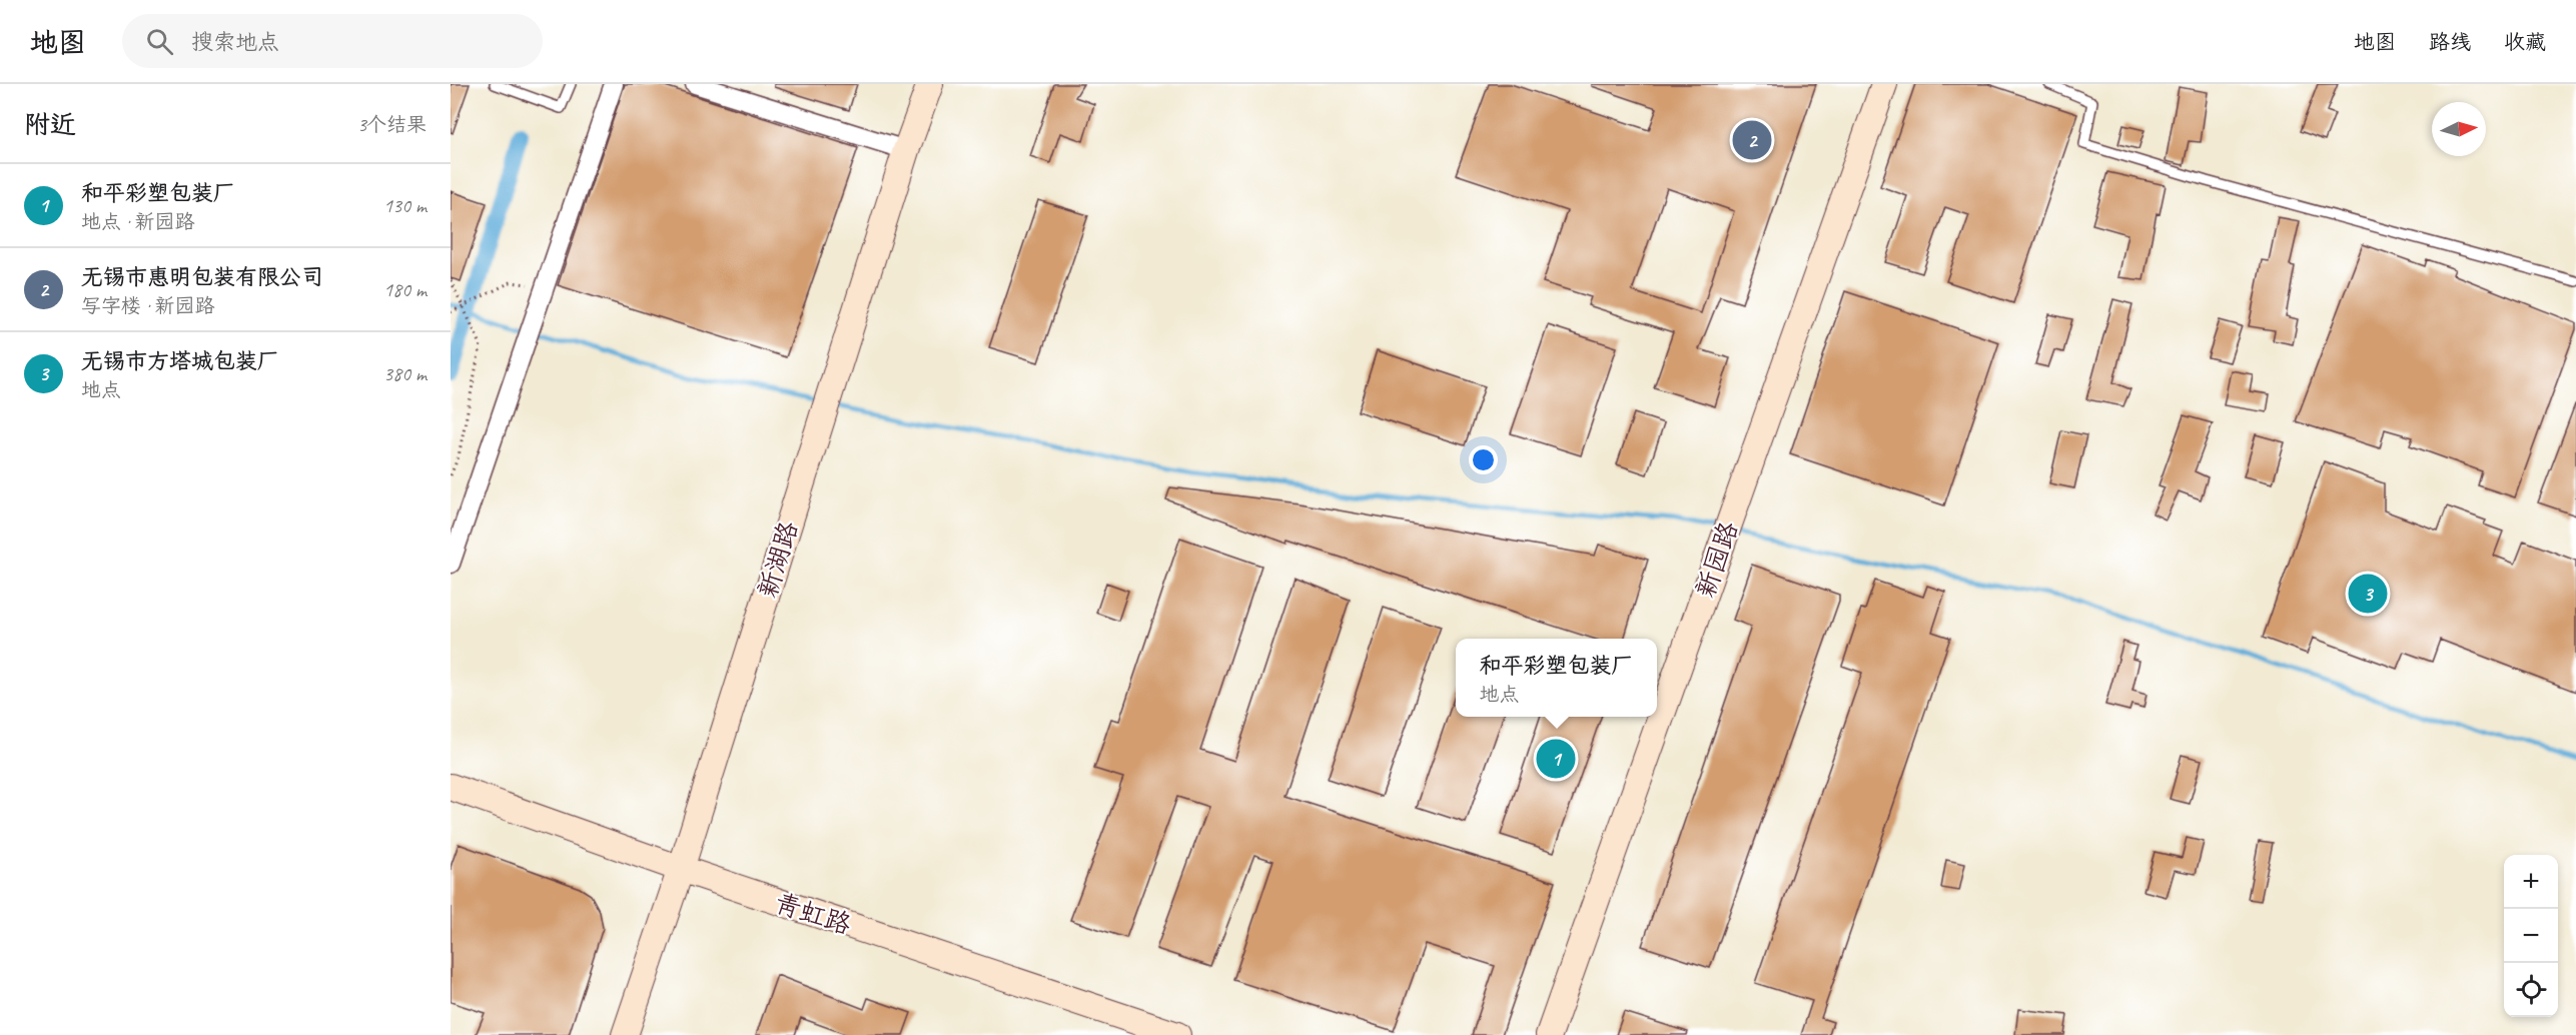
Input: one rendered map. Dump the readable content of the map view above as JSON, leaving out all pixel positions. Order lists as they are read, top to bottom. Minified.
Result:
{"streets":{"street":["新湖路","新园路","青虹路"]},"crossings":[["新湖路","青虹路"]],"north":"right","page":{"header":"地图","search":"搜索地点","nav":["地图","路线","收藏"],"heading":["附近","3个结果"],"pins":["2","3","1"],"list":[{"mark":"1","name":"和平彩塑包装厂","note":"地点 · 新园路","value":"130 m"},{"mark":"2","name":"无锡市惠明包装有限公司","note":"写字楼 · 新园路","value":"180 m"},{"mark":"3","name":"无锡市方塔城包装厂","note":"地点","value":"380 m"}],"popup":["和平彩塑包装厂","地点"],"map_buttons":["+","−"]}}
